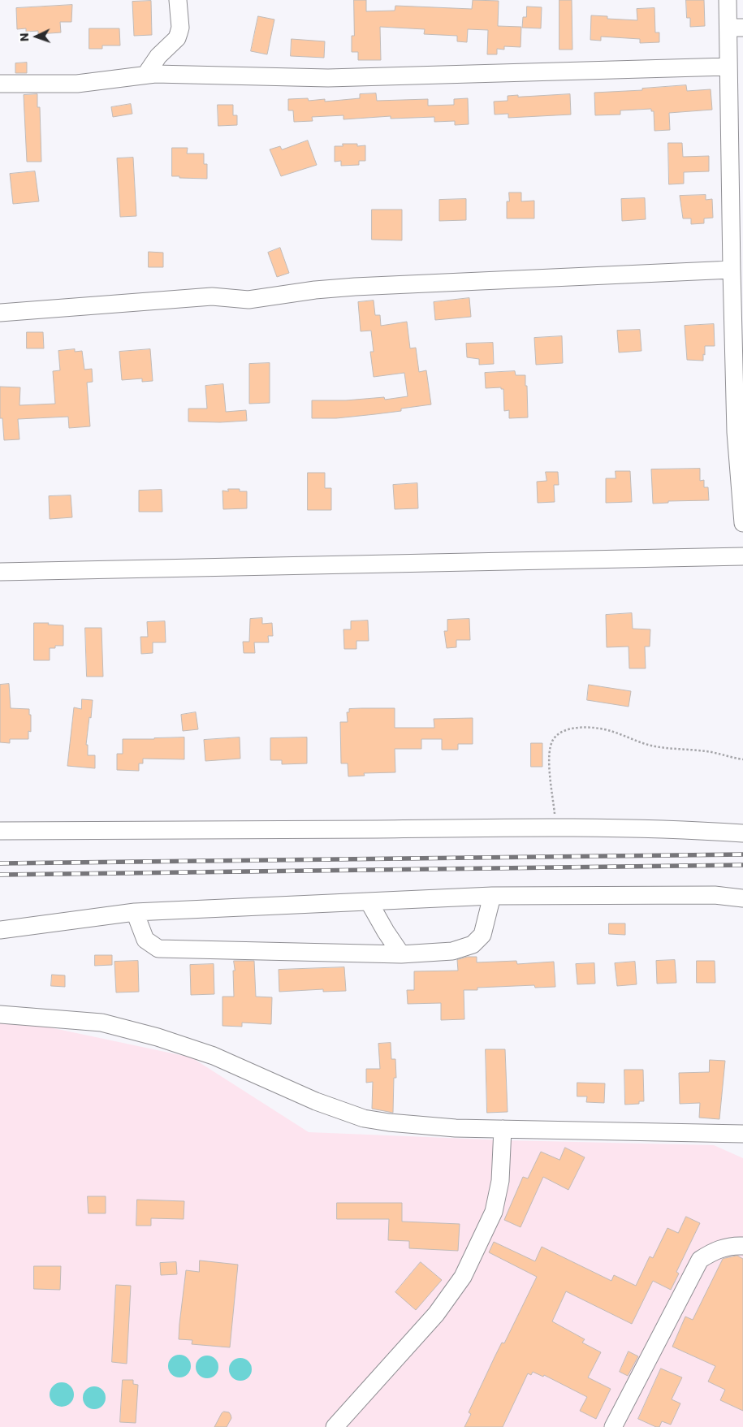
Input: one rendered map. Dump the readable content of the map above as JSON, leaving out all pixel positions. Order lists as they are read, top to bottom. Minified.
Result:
{"north":"left"}
